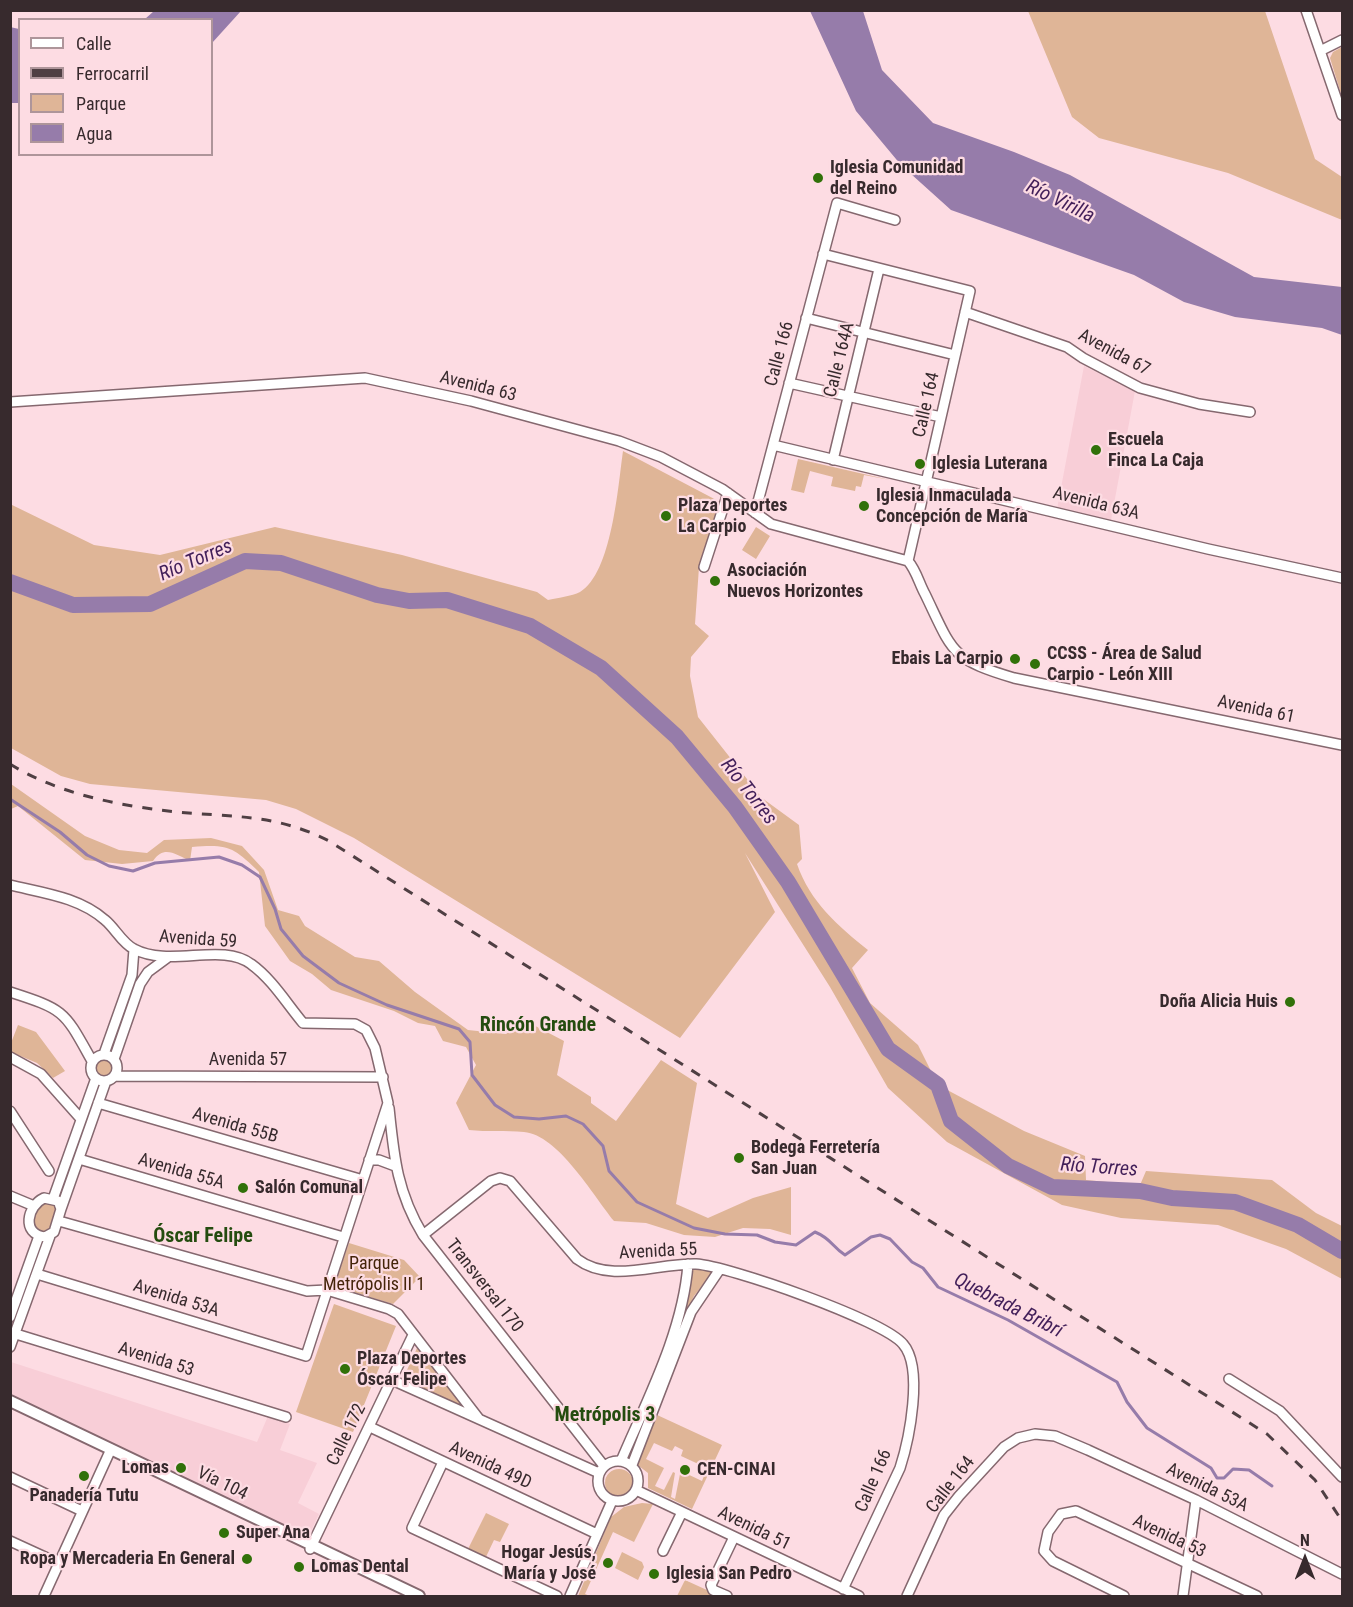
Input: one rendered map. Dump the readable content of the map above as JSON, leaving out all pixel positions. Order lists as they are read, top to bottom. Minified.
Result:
{"streets":{"main road":["Vía 104"],"street":["Avenida 67","Calle 166","Calle 164A","Avenida 63","Calle 164","Avenida 63A","Avenida 61","Avenida 59","Avenida 57","Avenida 55B","Avenida 55A","Avenida 55","Transversal 170","Avenida 53A","Avenida 53","Calle 172","Avenida 49D","Avenida 51"]},"crossings":[["Avenida 67","Calle 164"],["Calle 166","Avenida 63"],["Calle 166","Avenida 63A"],["Calle 166","Avenida 55"],["Calle 166","Avenida 51"],["Calle 164A","Calle 164"],["Calle 164A","Avenida 63A"],["Avenida 63","Calle 164"],["Avenida 63","Avenida 61"],["Calle 164","Avenida 63A"],["Calle 164","Avenida 61"],["Calle 164","Avenida 53A"],["Avenida 59","Transversal 170"],["Avenida 57","Transversal 170"],["Avenida 55","Transversal 170"],["Transversal 170","Avenida 51"],["Calle 172","Avenida 49D"],["Calle 172","Vía 104"]],"districts":["Rincón Grande","Óscar Felipe","Metrópolis 3"],"water":["Río Virilla","Río Torres","Quebrada Bribrí"],"parks":["Parque Metrópolis II 1"],"places":["Iglesia Comunidad del Reino","Escuela Finca La Caja","Iglesia Luterana","Iglesia Inmaculada Concepción de María","Plaza Deportes La Carpio","Asociación Nuevos Horizontes","Ebais La Carpio","CCSS - Área de Salud Carpio - León XIII","Doña Alicia Huis","Bodega Ferretería San Juan","Salón Comunal","Plaza Deportes Óscar Felipe","Lomas","CEN-CINAI","Panadería Tutu","Super Ana","Ropa y Mercaderia En General","Hogar Jesús, María y José","Lomas Dental","Iglesia San Pedro"],"legend":["Calle","Ferrocarril","Parque","Agua"],"north":"top"}
